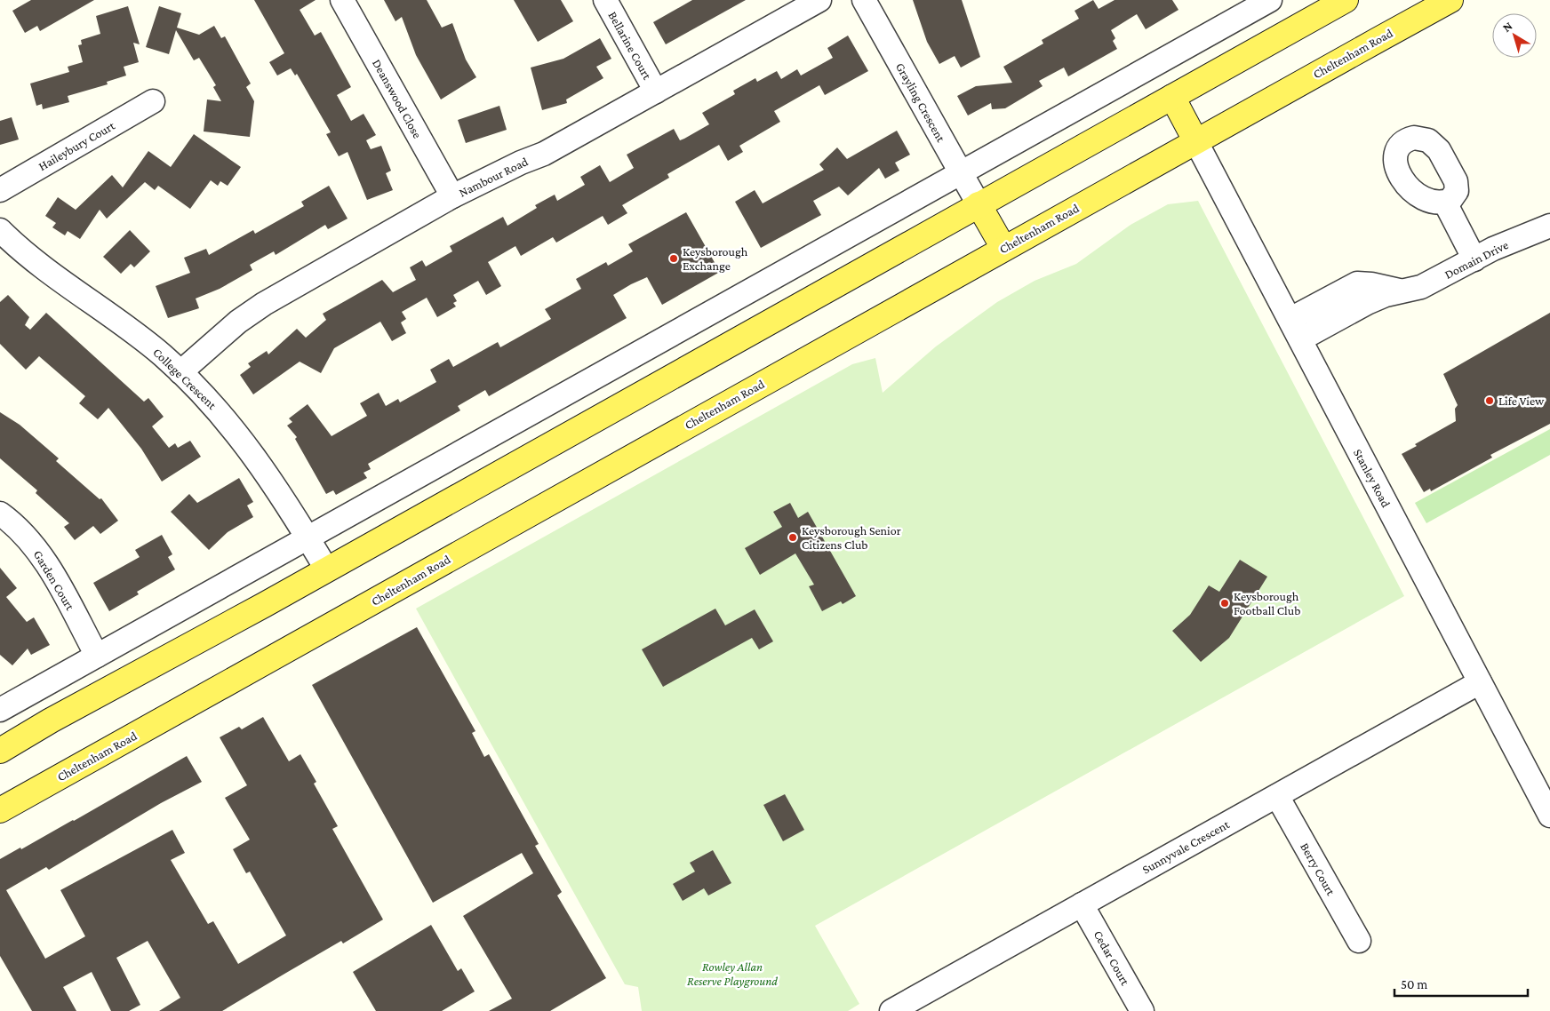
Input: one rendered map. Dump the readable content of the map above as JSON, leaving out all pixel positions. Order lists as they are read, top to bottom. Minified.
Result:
{"streets":{"main road":["Cheltenham Road"],"street":["Bellarine Court","Deanswood Close","Grayling Crescent","Haileybury Court","Nambour Road","Domain Drive","College Crescent","Stanley Road","Garden Court","Sunnyvale Crescent","Berry Court","Cedar Court"]},"crossings":[["Bellarine Court","Nambour Road"],["Cheltenham Road","Stanley Road"],["Deanswood Close","Nambour Road"],["Nambour Road","College Crescent"],["Domain Drive","Stanley Road"],["Stanley Road","Sunnyvale Crescent"],["Sunnyvale Crescent","Berry Court"],["Sunnyvale Crescent","Cedar Court"]],"parks":["Rowley Allan Reserve Playground"],"places":["Keysborough Exchange","Life View","Keysborough Senior Citizens Club","Keysborough Football Club"],"scale_bar":"50 m","north":"top left"}
